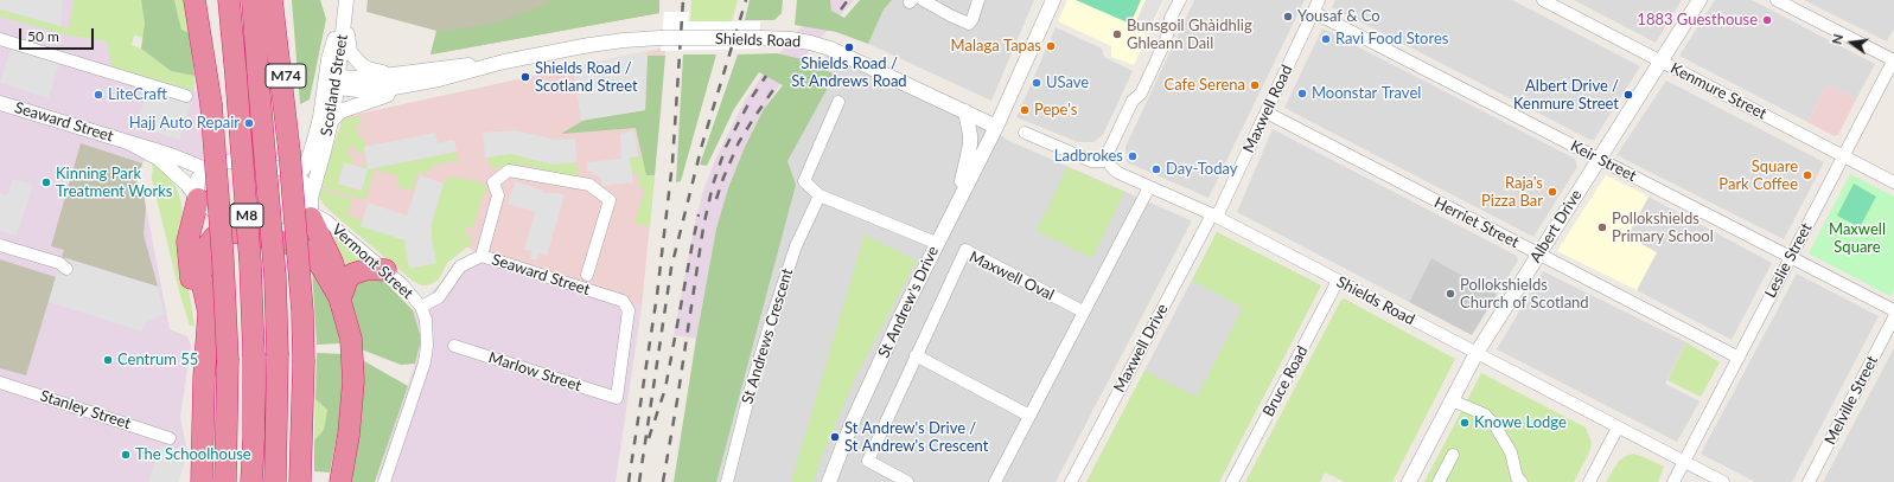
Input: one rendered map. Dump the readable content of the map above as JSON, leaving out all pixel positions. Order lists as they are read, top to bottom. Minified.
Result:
{"streets":{"highway":["M74","M8"],"street":["Shields Road","Scotland Street","Kenmure Street","Maxwell Road","Seaward Street","Keir Street","Herriet Street","Albert Drive","Leslie Street","Vermont Street","Maxwell Oval","St Andrew's Drive","St Andrews Crescent","Maxwell Drive","Marlow Street","Bruce Road","Melville Street","Stanley Street"]},"crossings":[["Shields Road","Scotland Street"],["Shields Road","Maxwell Road"],["Shields Road","Albert Drive"],["Shields Road","Leslie Street"],["Shields Road","St Andrew's Drive"],["Shields Road","Maxwell Drive"],["Shields Road","Bruce Road"],["Scotland Street","Seaward Street"],["Scotland Street","Vermont Street"],["Kenmure Street","Albert Drive"],["Kenmure Street","Leslie Street"],["Maxwell Road","Keir Street"],["Maxwell Road","Herriet Street"],["Maxwell Road","Maxwell Drive"],["Seaward Street","Vermont Street"],["Seaward Street","Marlow Street"],["Keir Street","Albert Drive"],["Keir Street","Leslie Street"],["Herriet Street","Albert Drive"],["Herriet Street","Leslie Street"]],"parks":["Maxwell Square"],"places":["Yousaf & Co","1883 Guesthouse","Bunsgoil Ghàidhlig Ghleann Dail","Ravi Food Stores","Malaga Tapas","Shields Road / St Andrews Road","Shields Road / Scotland Street","USave","Cafe Serena","Moonstar Travel","LiteCraft","Albert Drive / Kenmure Street","Pepe's","Hajj Auto Repair","Ladbrokes","Day-Today","Square Park Coffee","Kinning Park Treatment Works","Raja's Pizza Bar","Pollokshields Primary School","Pollokshields Church of Scotland","Centrum 55","Knowe Lodge","St Andrew's Drive / St Andrew's Crescent","The Schoolhouse"],"scale_bar":"50 m","north":"left"}
